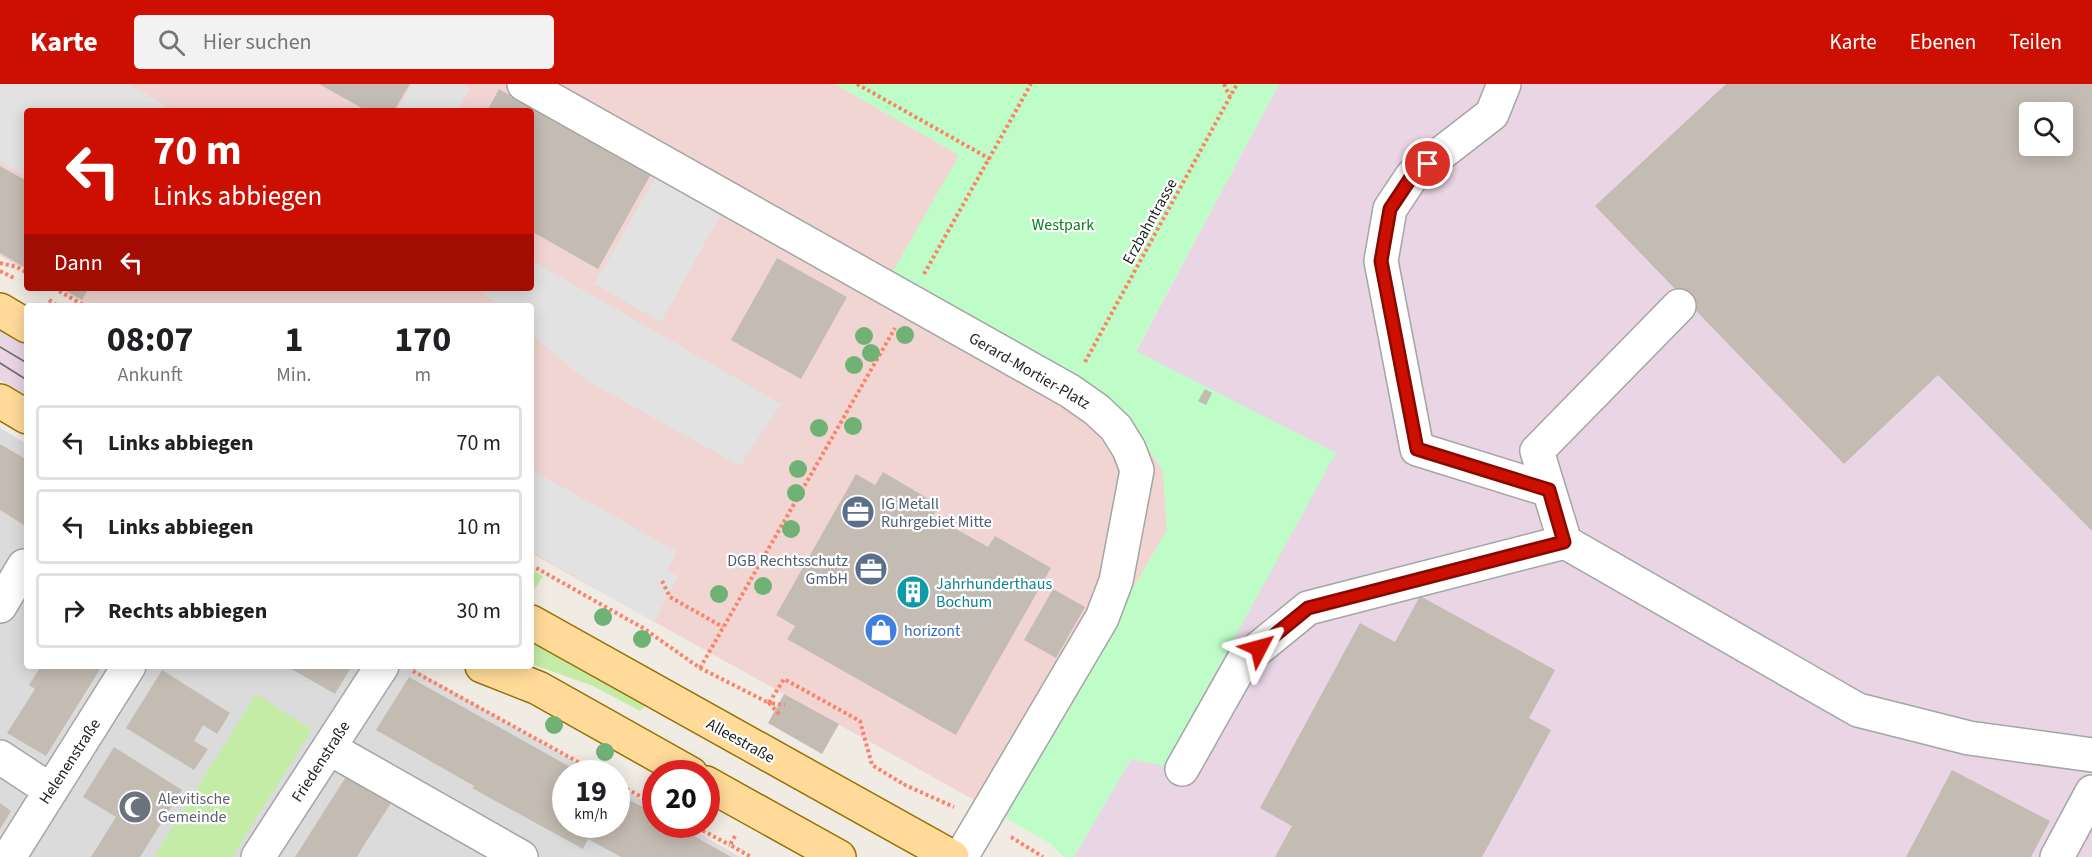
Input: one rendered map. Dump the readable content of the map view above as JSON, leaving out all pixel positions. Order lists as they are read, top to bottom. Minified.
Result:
{"streets":{"main road":["Alleestraße"],"street":["Gerard-Mortier-Platz","Helenenstraße","Friedenstraße"],"path":["Erzbahntrasse"]},"parks":["Westpark"],"places":{"office":["IG Metall Ruhrgebiet Mitte","DGB Rechtsschutz GmbH"],"building":["Jahrhunderthaus Bochum"],"shop":["horizont"],"mosque":["Alevitische Gemeinde"]},"page":{"header":"Karte","search":"Hier suchen","nav":["Karte","Ebenen","Teilen"],"turn":["70 m","Links abbiegen"],"then":"Dann","eta":["08:07","Ankunft","1","Min.","170","m"],"list":[{"name":"Links abbiegen","value":"70 m"},{"name":"Links abbiegen","value":"10 m"},{"name":"Rechts abbiegen","value":"30 m"}],"speed":"19 km/h","limit":"20"}}
